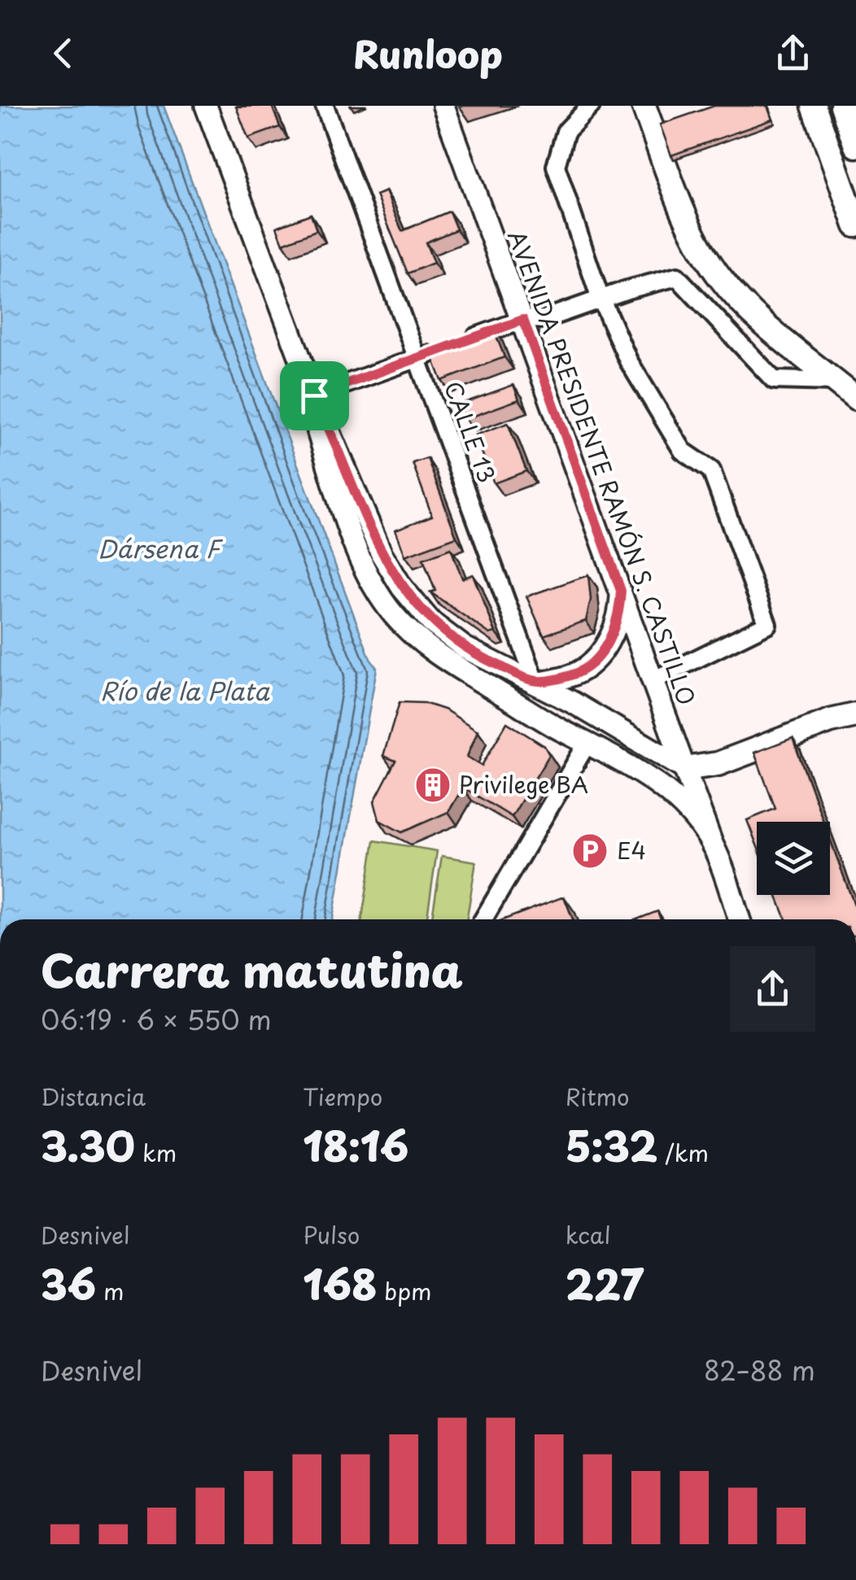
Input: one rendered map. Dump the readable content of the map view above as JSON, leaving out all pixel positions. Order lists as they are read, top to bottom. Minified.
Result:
{"streets":{"main road":["AVENIDA PRESIDENTE RAMÓN S. CASTILLO"],"street":["CALLE 13"]},"water":["Dársena F","Río de la Plata"],"places":{"building":["Privilege BA"],"parking":["E4"]},"page":{"header":"Runloop","heading":["Carrera matutina","06:19 · 6 × 550 m"],"stats":[["Distancia","3.30 km"],["Tiempo","18:16"],["Ritmo","5:32 /km"],["Desnivel","36 m"],["Pulso","168 bpm"],["kcal","227"]],"chart":["Desnivel","82–88 m"]}}
